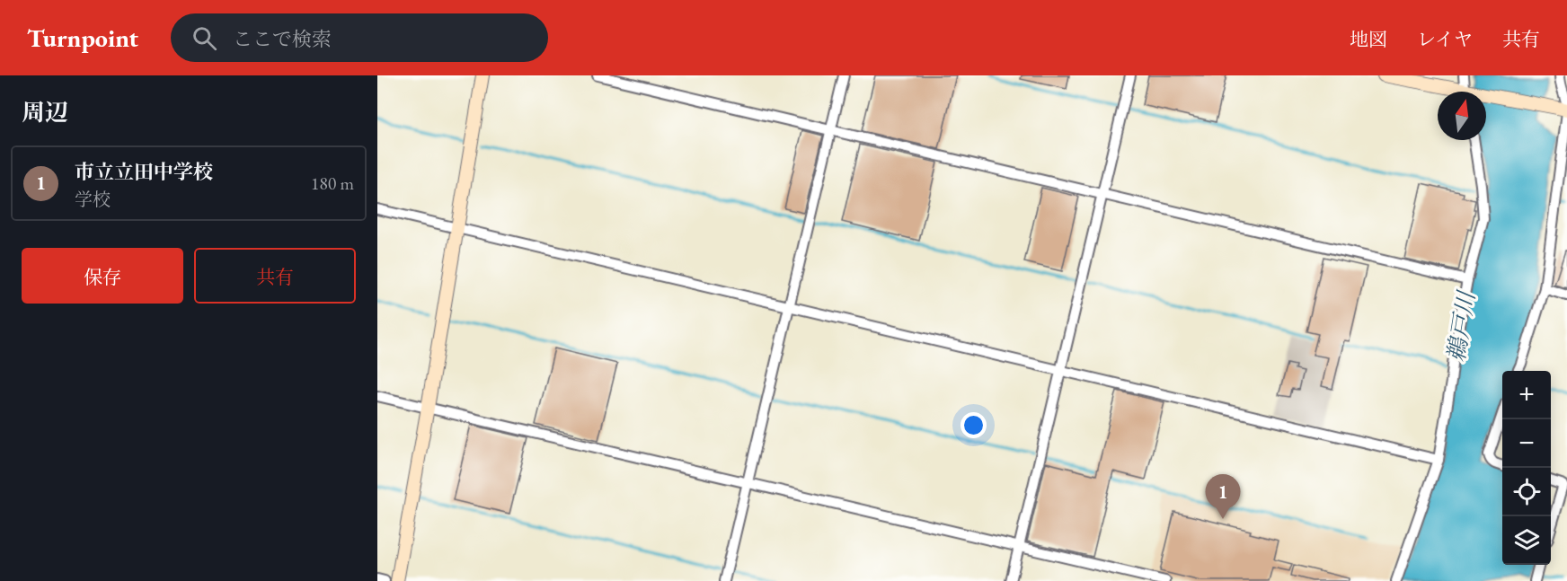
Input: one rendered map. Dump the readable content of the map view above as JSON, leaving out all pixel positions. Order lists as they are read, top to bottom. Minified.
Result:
{"water":["鵜戸川"],"north":"top","page":{"header":"Turnpoint","search":"ここで検索","nav":["地図","レイヤ","共有"],"heading":"周辺","list":[{"mark":"1","name":"市立立田中学校","note":"学校","value":"180 m"}],"buttons":["保存","共有"],"map_buttons":["+","−"],"pins":"1"}}
